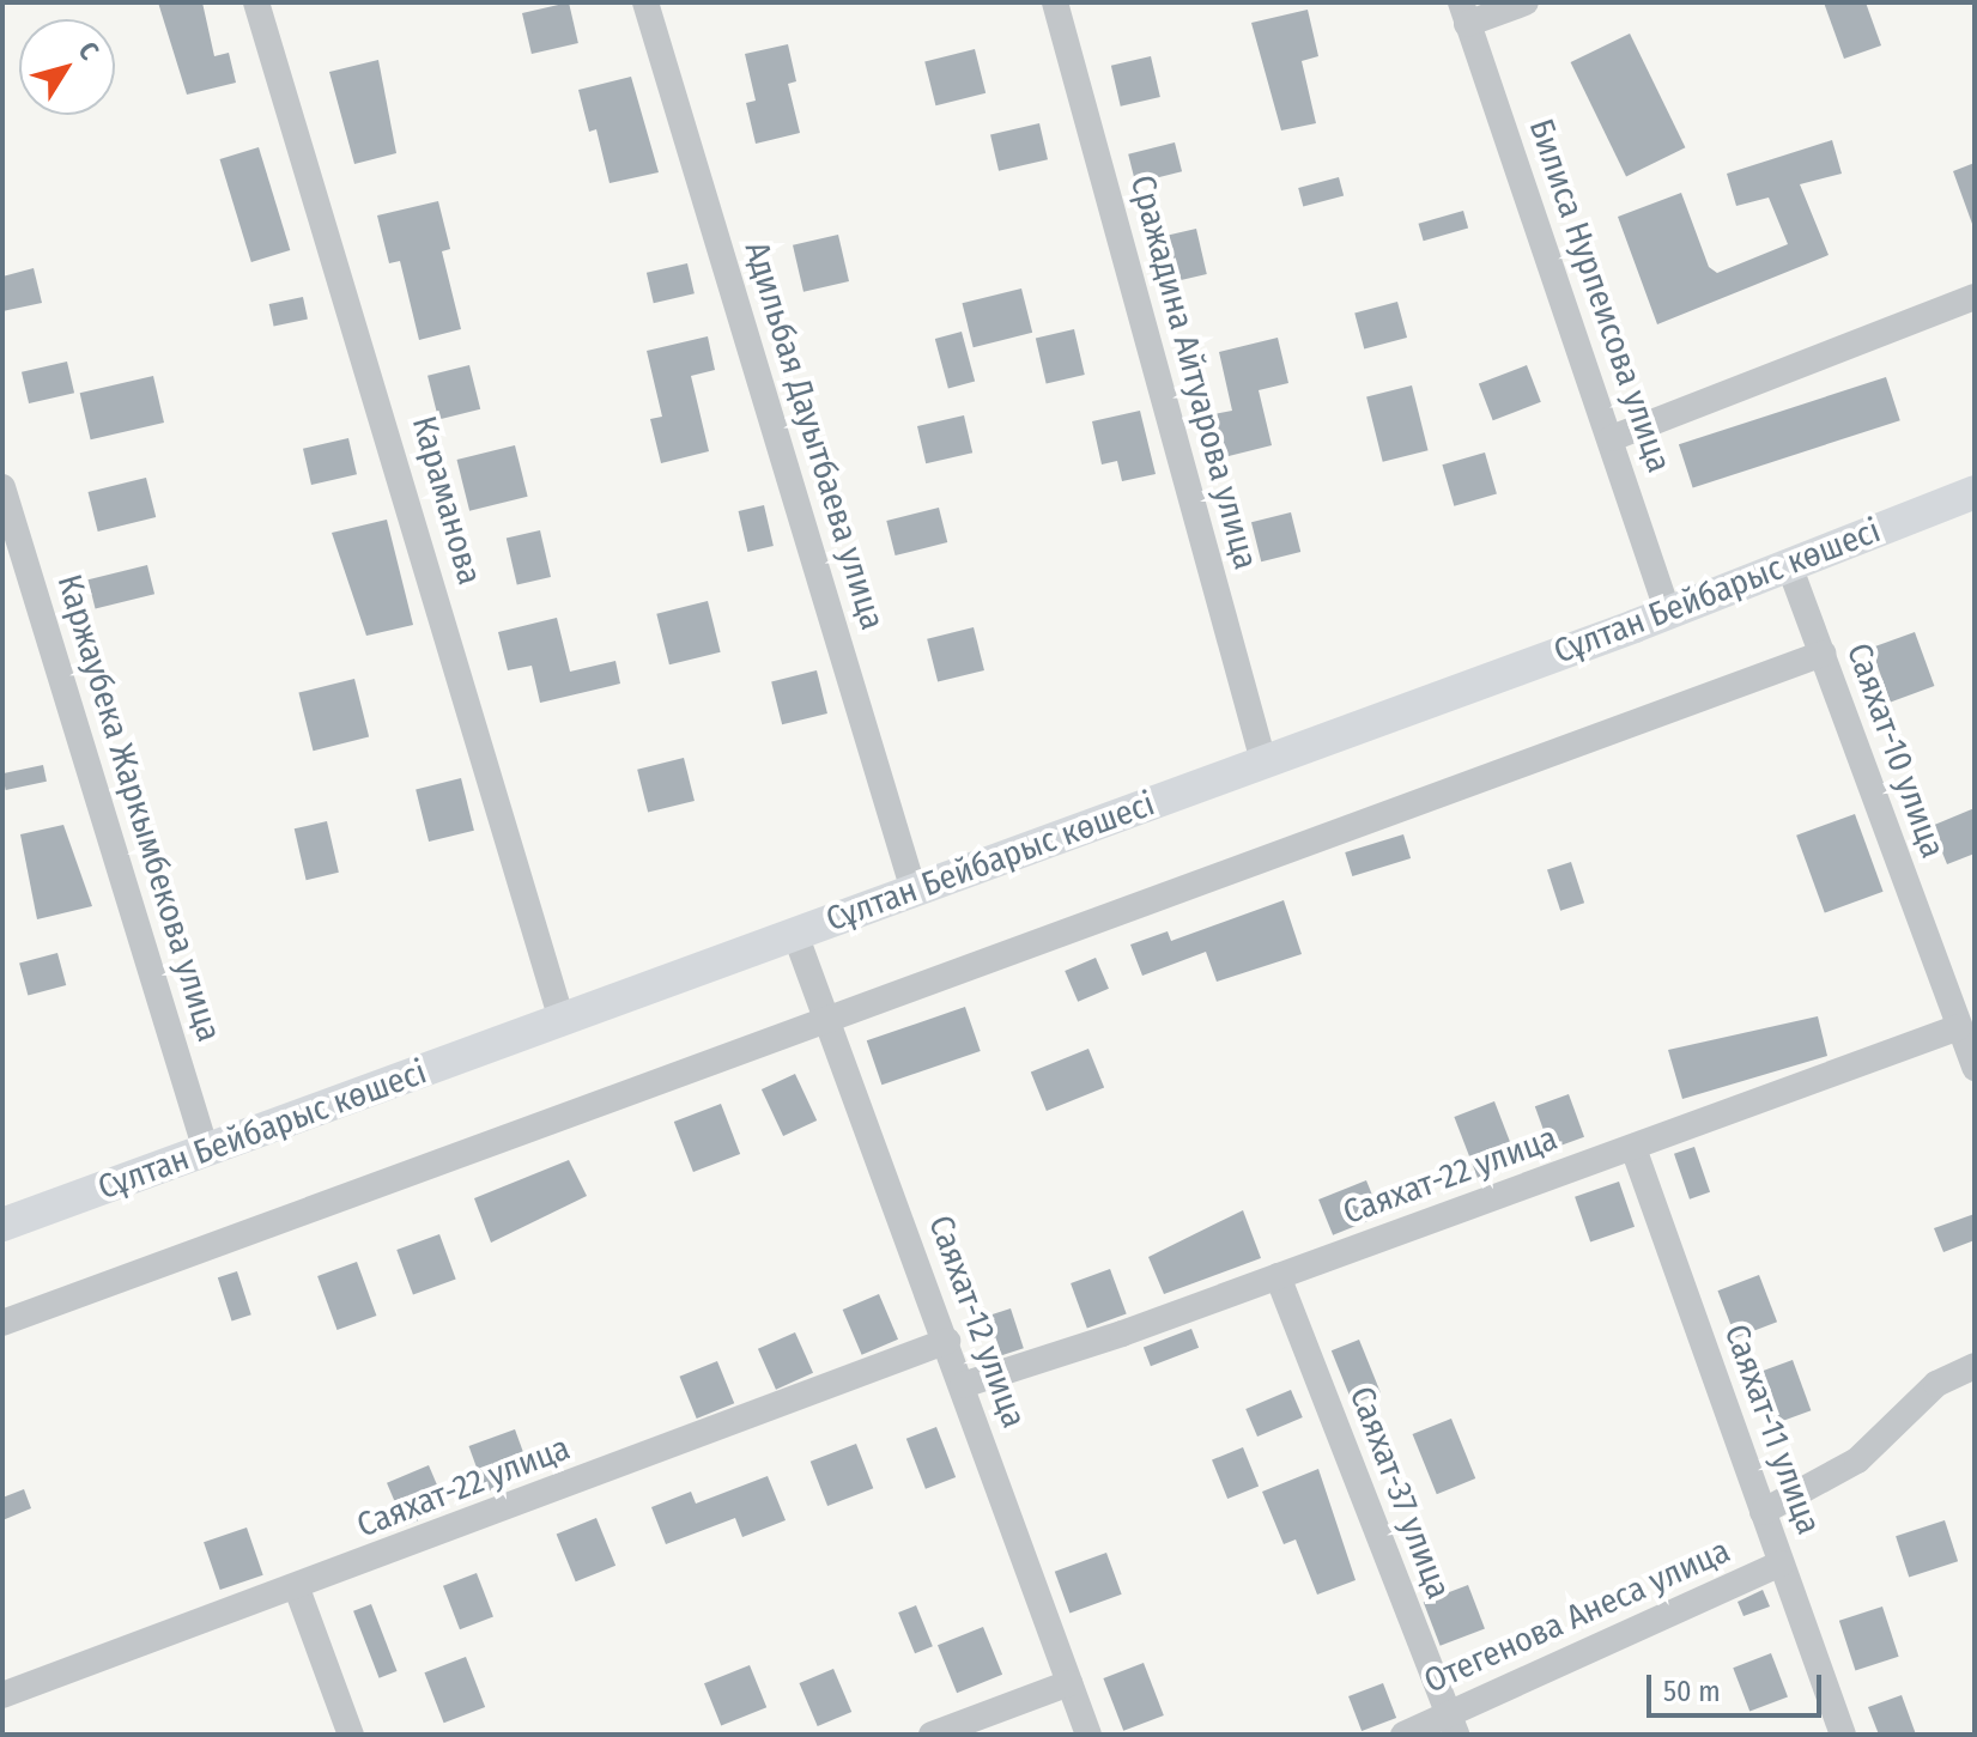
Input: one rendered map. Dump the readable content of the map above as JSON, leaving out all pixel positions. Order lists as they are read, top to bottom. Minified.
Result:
{"streets":{"main road":["Сұлтан Бейбарыс көшесі"],"street":["Билиса Нурпеисова улица","Сражадина Айтуарова улица","Адильбая Дауытбаева улица","Караманова","Саяхат-10 улица","Каржаубека Жаркымбекова улица","Саяхат-22 улица","Саяхат-12 улица","Саяхат-11 улица","Саяхат-37 улица","Отегенова Анеса улица"]},"crossings":[["Билиса Нурпеисова улица","Сұлтан Бейбарыс көшесі"],["Сражадина Айтуарова улица","Сұлтан Бейбарыс көшесі"],["Адильбая Дауытбаева улица","Сұлтан Бейбарыс көшесі"],["Караманова","Сұлтан Бейбарыс көшесі"],["Сұлтан Бейбарыс көшесі","Саяхат-10 улица"],["Сұлтан Бейбарыс көшесі","Каржаубека Жаркымбекова улица"],["Сұлтан Бейбарыс көшесі","Саяхат-12 улица"],["Саяхат-10 улица","Саяхат-22 улица"],["Саяхат-22 улица","Саяхат-12 улица"],["Саяхат-22 улица","Саяхат-11 улица"],["Саяхат-22 улица","Саяхат-37 улица"],["Саяхат-11 улица","Отегенова Анеса улица"],["Саяхат-37 улица","Отегенова Анеса улица"]],"scale_bar":"50 m","north":"top right"}
